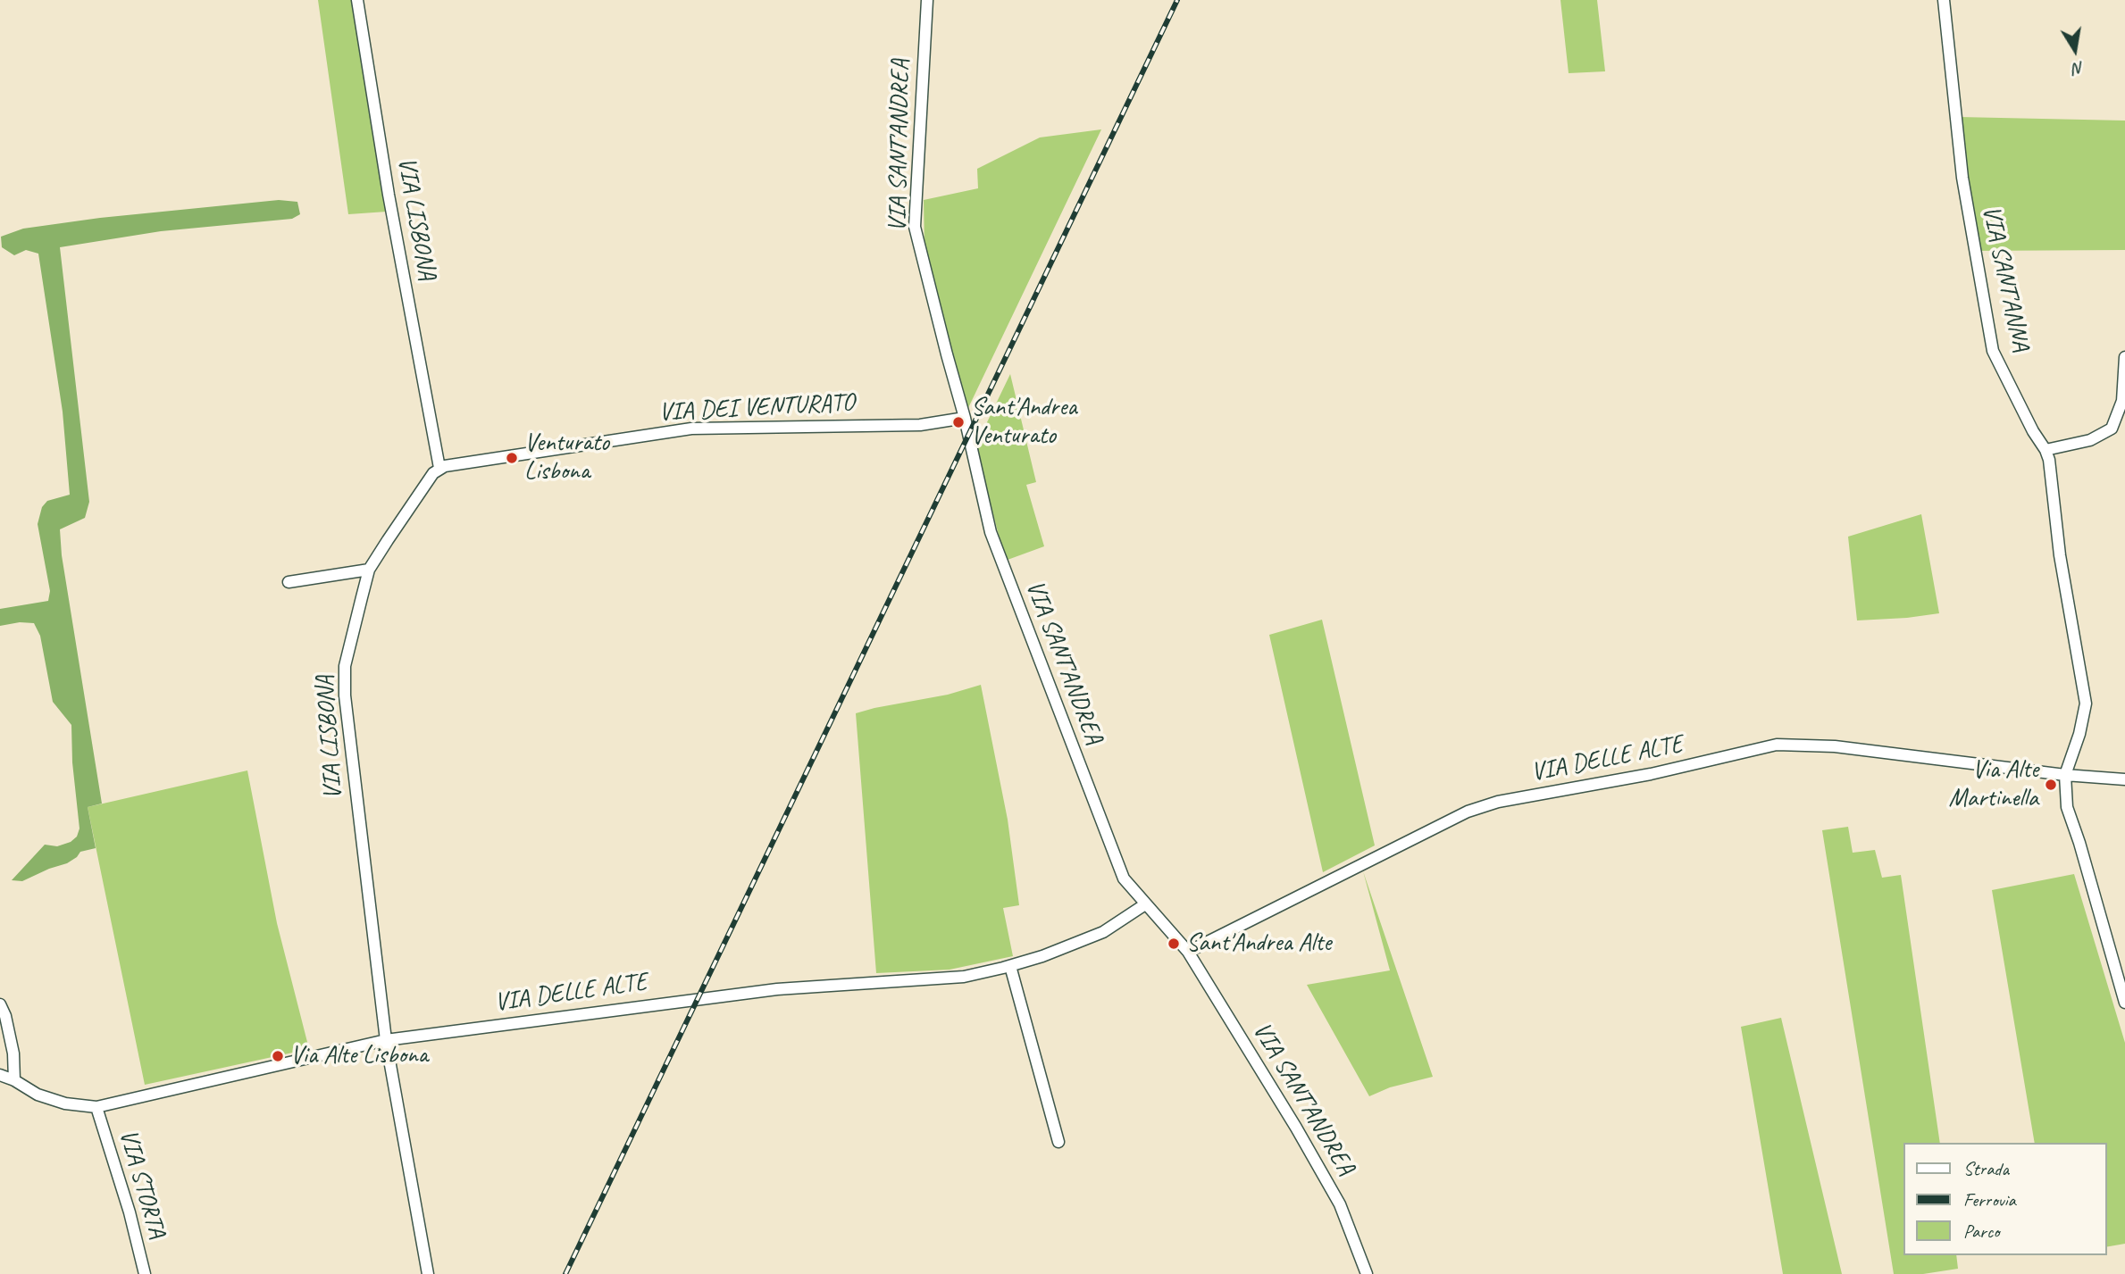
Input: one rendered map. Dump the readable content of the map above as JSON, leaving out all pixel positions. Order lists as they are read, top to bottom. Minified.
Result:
{"streets":{"street":["VIA SANT'ANDREA","VIA LISBONA","VIA SANT'ANNA","VIA DEI VENTURATO","VIA DELLE ALTE","VIA STORTA"]},"crossings":[["VIA SANT'ANDREA","VIA DEI VENTURATO"],["VIA SANT'ANDREA","VIA DELLE ALTE"],["VIA LISBONA","VIA DEI VENTURATO"],["VIA LISBONA","VIA DELLE ALTE"],["VIA SANT'ANNA","VIA DELLE ALTE"],["VIA DELLE ALTE","VIA STORTA"]],"places":["Sant'Andrea Venturato","Venturato Lisbona","Via Alte Martinella","Sant'Andrea Alte","Via Alte Lisbona"],"legend":["Strada","Ferrovia","Parco"],"north":"bottom"}
